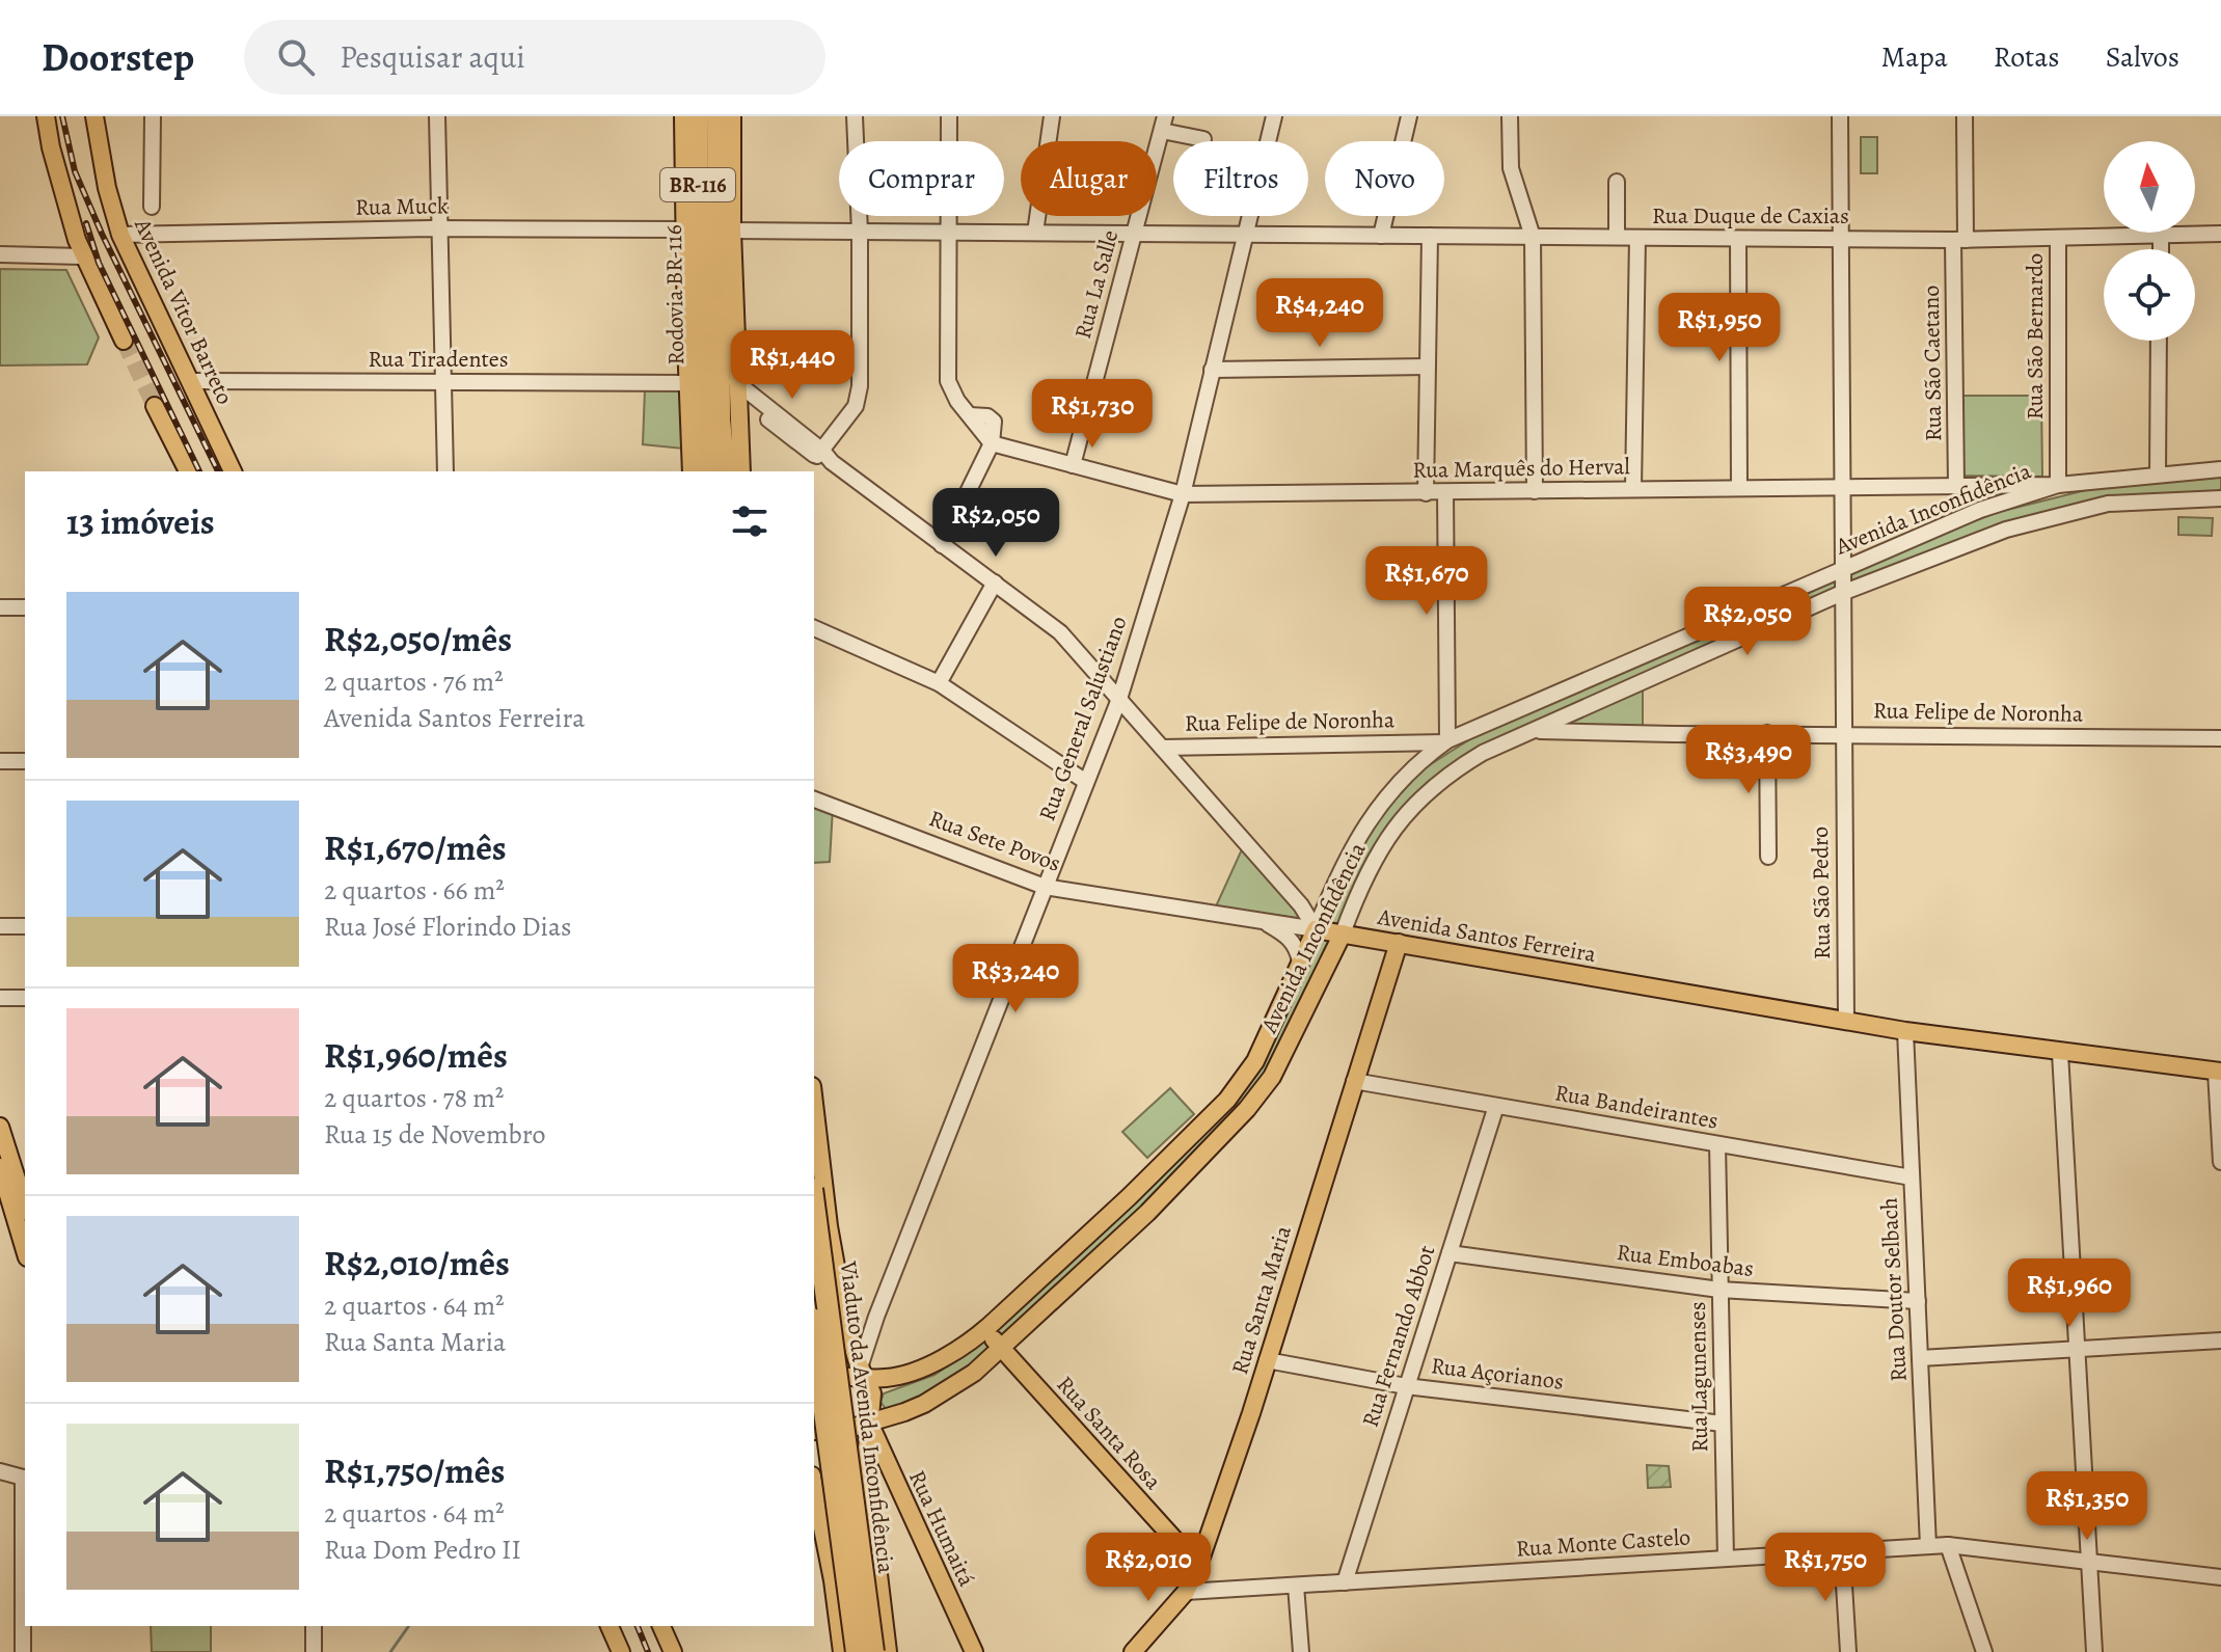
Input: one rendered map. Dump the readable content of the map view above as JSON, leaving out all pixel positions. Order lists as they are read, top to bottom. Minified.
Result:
{"streets":{"highway":["BR-116","Rodovia BR-116","Viaduto da Avenida Inconfidência"],"main road":["Avenida Vitor Barreto","Avenida Inconfidência","Avenida Santos Ferreira","Rua Santa Maria","Rua Santa Rosa","Rua Humaitá"],"street":["Rua Muck","Rua Duque de Caxias","Rua La Salle","Rua São Bernardo","Rua Tiradentes","Rua São Caetano","Rua Marquês do Herval","Rua Felipe de Noronha","Rua General Salustiano","Rua Sete Povos","Rua São Pedro","Rua Bandeirantes","Rua Emboabas","Rua Doutor Selbach","Rua Fernando Abbot","Rua Açorianos","Rua Lagunenses","Rua Monte Castelo"]},"crossings":[["BR-116","Rodovia BR-116"],["Rua Muck","Avenida Vitor Barreto"],["Rua Duque de Caxias","Rua La Salle"],["Rua Duque de Caxias","Rua São Bernardo"],["Rua Duque de Caxias","Rua São Caetano"],["Rua Duque de Caxias","Rua General Salustiano"],["Rua Duque de Caxias","Rua São Pedro"],["Rua La Salle","Rua Marquês do Herval"],["Avenida Vitor Barreto","Rua Tiradentes"],["Rua São Bernardo","Rua Marquês do Herval"],["Rua São Bernardo","Avenida Inconfidência"],["Rua São Caetano","Rua Marquês do Herval"],["Rua Marquês do Herval","Avenida Inconfidência"],["Rua Marquês do Herval","Rua General Salustiano"],["Rua Marquês do Herval","Rua São Pedro"],["Avenida Inconfidência","Rua Felipe de Noronha"],["Avenida Inconfidência","Rua General Salustiano"],["Avenida Inconfidência","Rua Sete Povos"],["Avenida Inconfidência","Rua São Pedro"],["Avenida Inconfidência","Avenida Santos Ferreira"],["Avenida Inconfidência","Rua Santa Rosa"],["Avenida Inconfidência","Rua Humaitá"],["Rua Felipe de Noronha","Rua São Pedro"],["Rua General Salustiano","Rua Sete Povos"],["Rua Sete Povos","Avenida Santos Ferreira"],["Rua São Pedro","Avenida Santos Ferreira"],["Avenida Santos Ferreira","Rua Doutor Selbach"],["Avenida Santos Ferreira","Rua Santa Maria"],["Rua Bandeirantes","Rua Doutor Selbach"],["Rua Bandeirantes","Rua Santa Maria"],["Rua Bandeirantes","Rua Fernando Abbot"],["Rua Bandeirantes","Rua Lagunenses"],["Rua Emboabas","Rua Doutor Selbach"],["Rua Emboabas","Rua Fernando Abbot"],["Rua Emboabas","Rua Lagunenses"],["Rua Doutor Selbach","Rua Monte Castelo"],["Rua Santa Maria","Rua Açorianos"],["Rua Santa Maria","Rua Santa Rosa"],["Rua Santa Maria","Rua Monte Castelo"],["Rua Fernando Abbot","Rua Açorianos"],["Rua Fernando Abbot","Rua Monte Castelo"],["Rua Açorianos","Rua Lagunenses"],["Rua Lagunenses","Rua Monte Castelo"]],"north":"top","page":{"header":"Doorstep","search":"Pesquisar aqui","nav":["Mapa","Rotas","Salvos"],"chip":["Comprar","Alugar","Filtros","Novo"],"price":["R$4,240","R$1,950","R$1,440","R$1,730","R$2,050","R$1,670","R$2,050","R$3,490","R$3,240","R$1,960","R$1,350","R$2,010","R$1,750"],"heading":"13 imóveis","list":[{"name":"R$2,050/mês","note":"2 quartos · 76 m² · Avenida Santos Ferreira"},{"name":"R$1,670/mês","note":"2 quartos · 66 m² · Rua José Florindo Dias"},{"name":"R$1,960/mês","note":"2 quartos · 78 m² · Rua 15 de Novembro"},{"name":"R$2,010/mês","note":"2 quartos · 64 m² · Rua Santa Maria"},{"name":"R$1,750/mês","note":"2 quartos · 64 m² · Rua Dom Pedro II"}]}}
